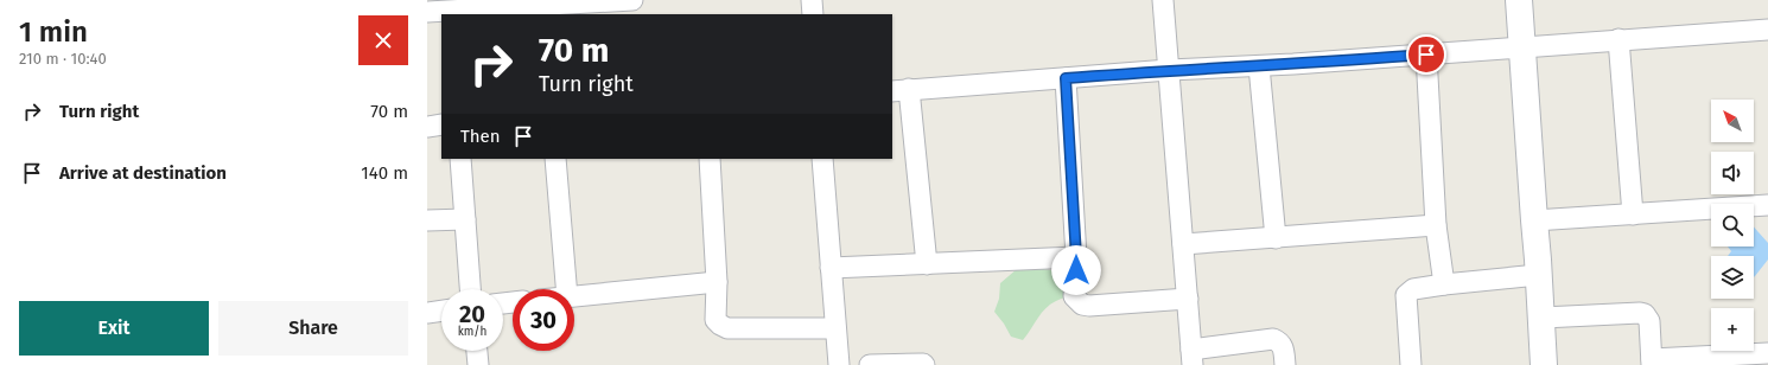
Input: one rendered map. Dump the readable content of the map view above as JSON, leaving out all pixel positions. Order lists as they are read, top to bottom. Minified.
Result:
{"north":"top left","page":{"heading":["1 min","210 m · 10:40"],"turn":["70 m","Turn right"],"list":[{"name":"Turn right","value":"70 m"},{"name":"Arrive at destination","value":"140 m"}],"map_buttons":"+","then":"Then","speed":"20 km/h","limit":"30","buttons":["Exit","Share"]}}
